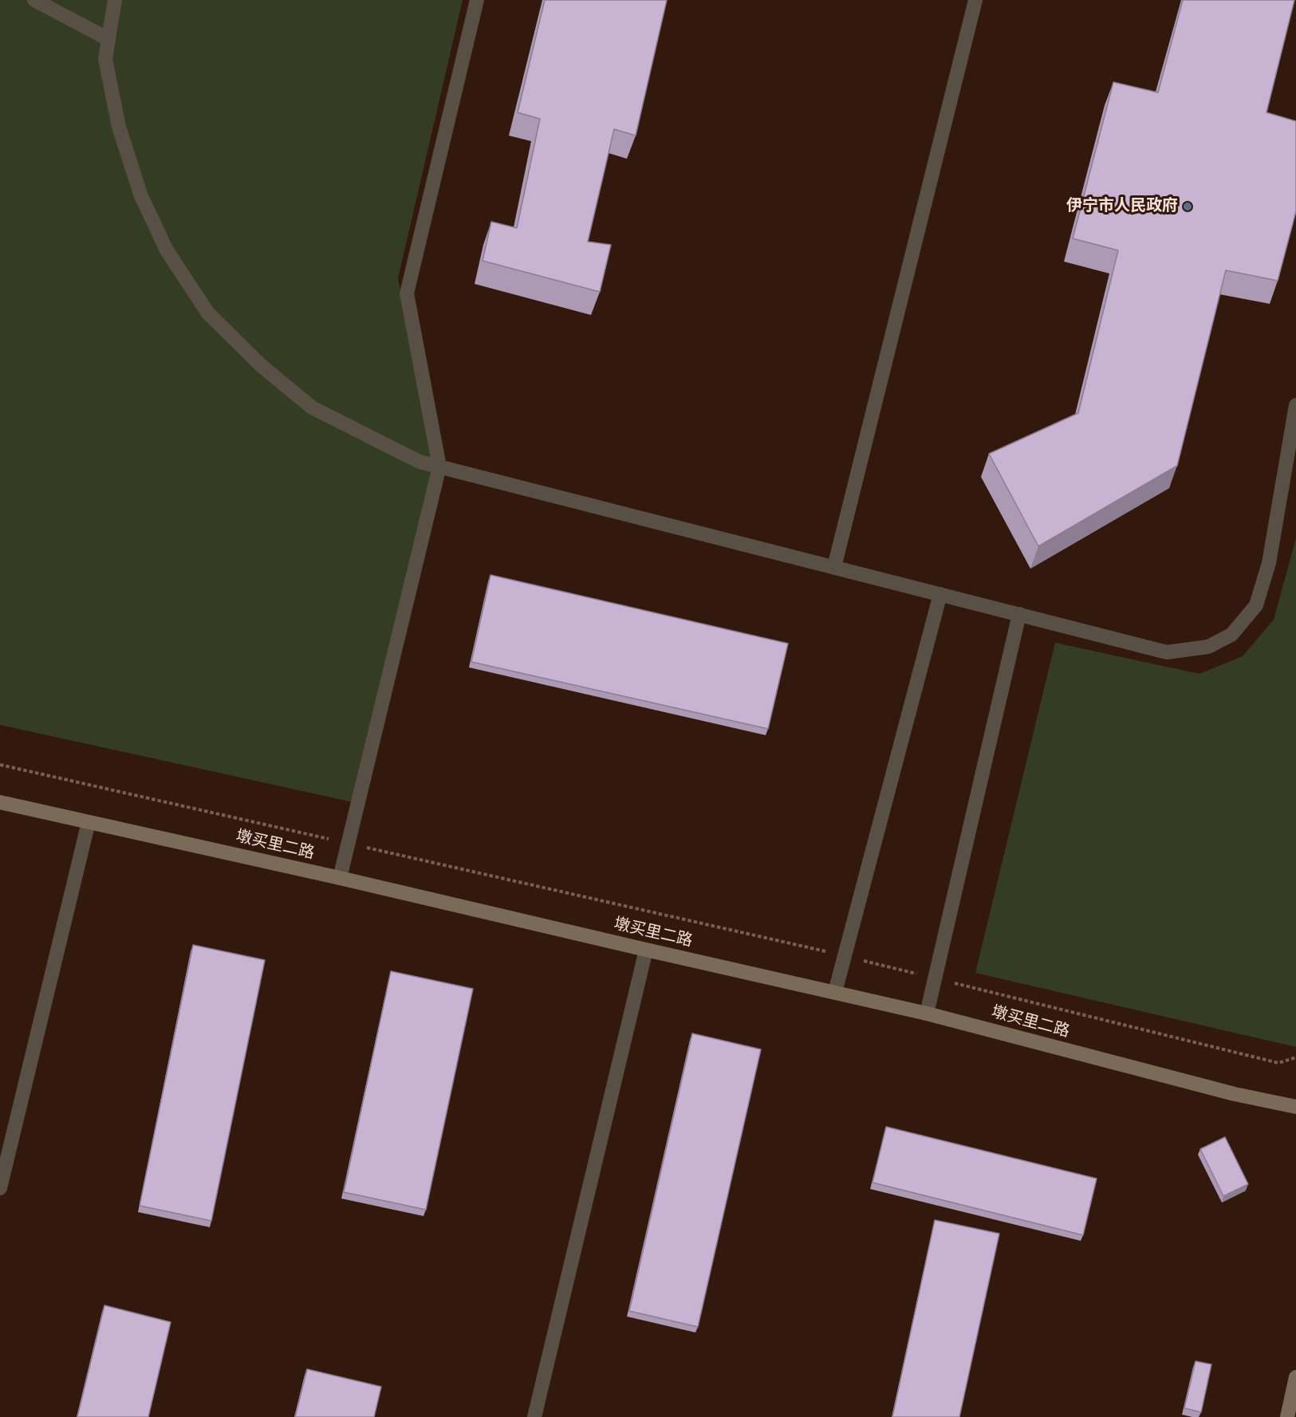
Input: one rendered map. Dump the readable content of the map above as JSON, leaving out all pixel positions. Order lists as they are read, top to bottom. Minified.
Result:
{"streets":{"street":["墩买里二路"]},"places":["伊宁市人民政府"]}
